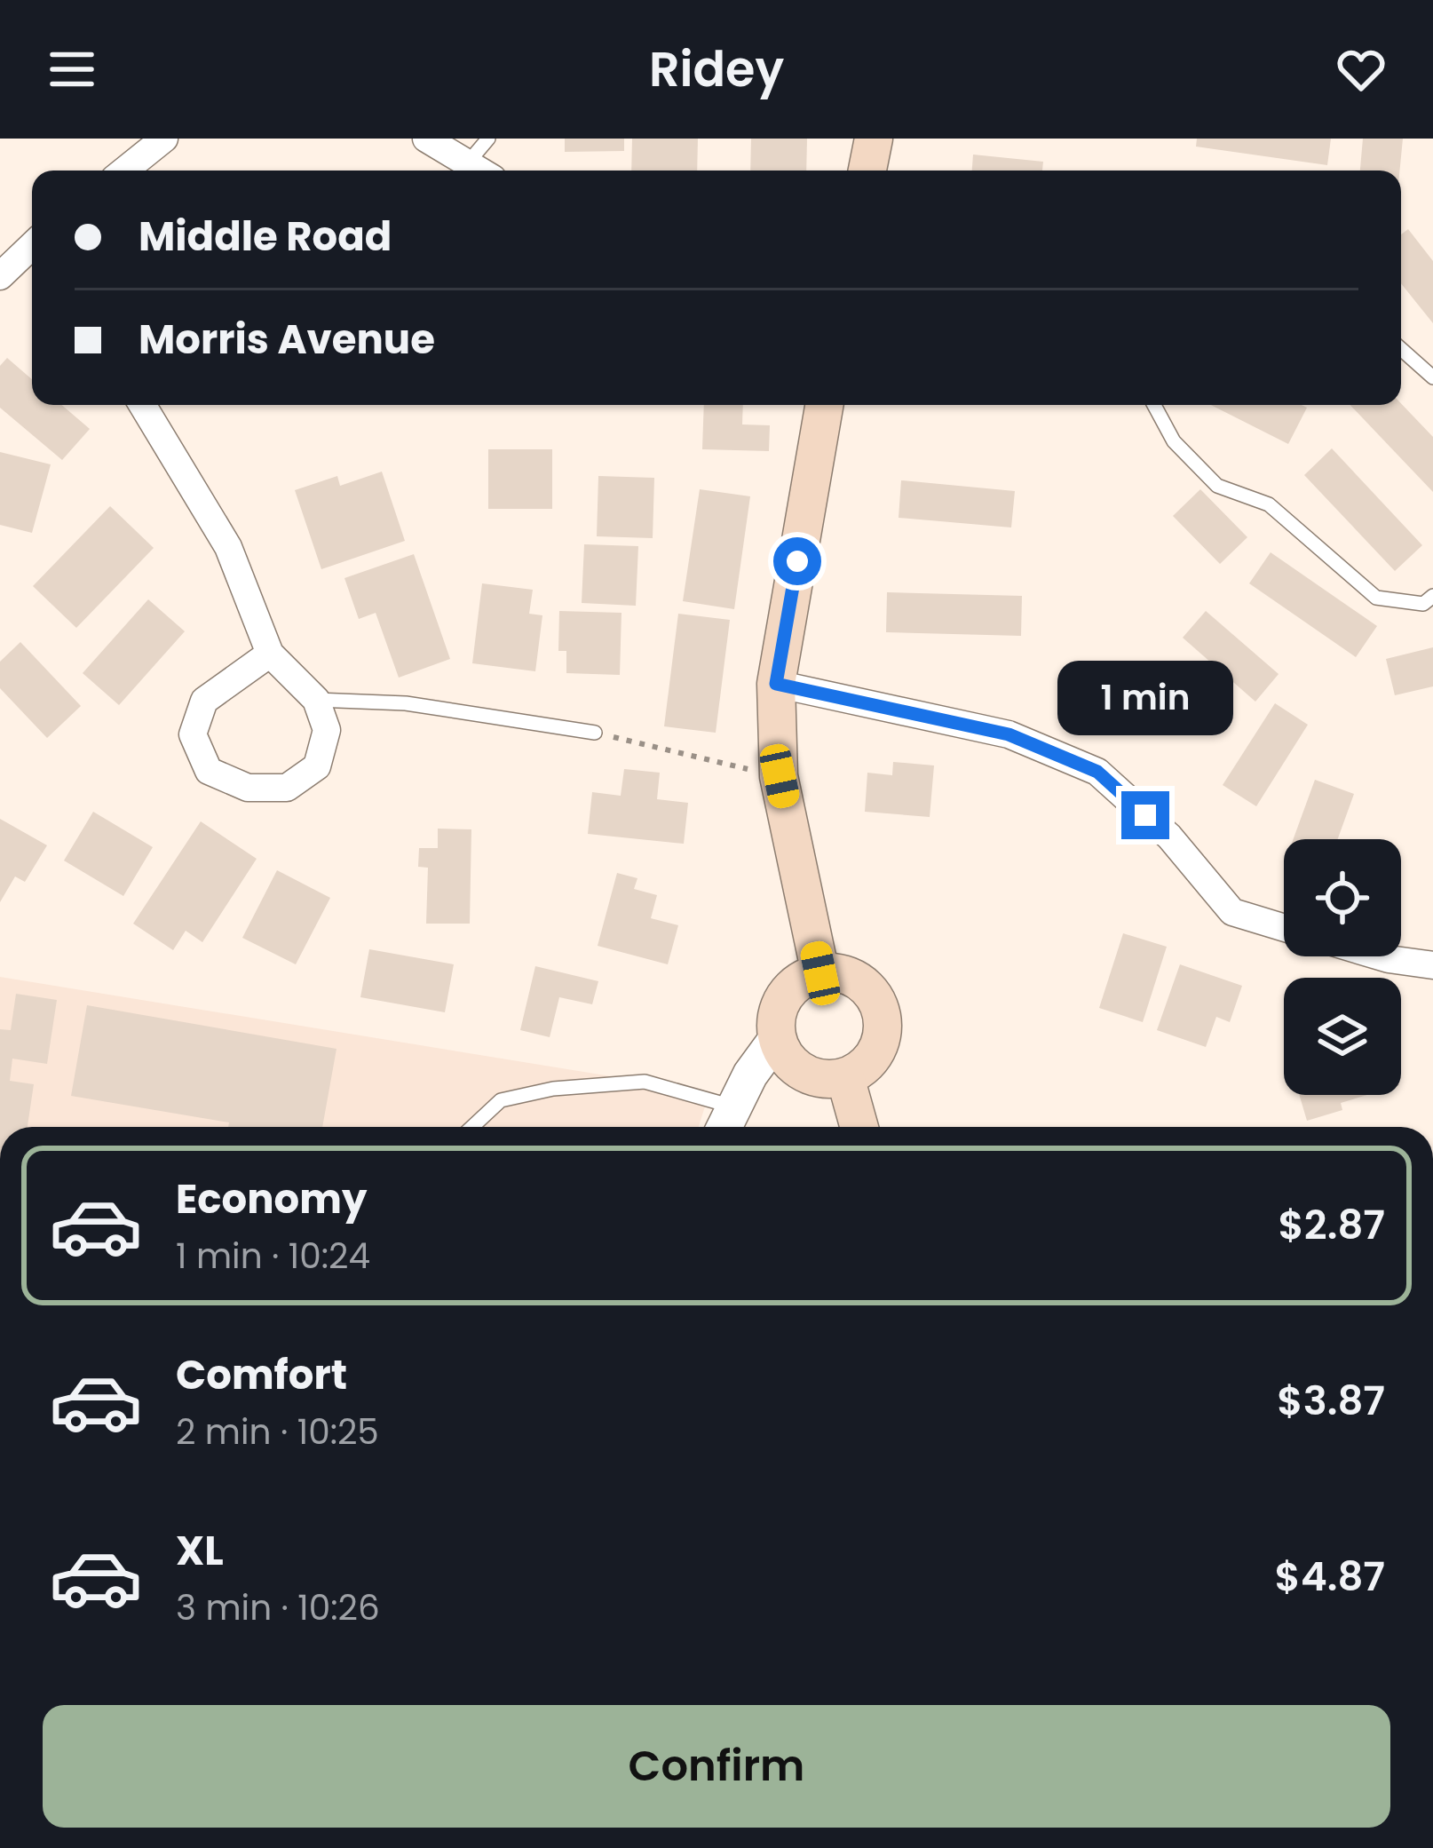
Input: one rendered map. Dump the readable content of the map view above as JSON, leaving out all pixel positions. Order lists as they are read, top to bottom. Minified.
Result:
{"page":{"header":"Ridey","banner":["Middle Road","Morris Avenue"],"bubble":"1 min","list":[{"name":"Economy","note":"1 min · 10:24","value":"$2.87"},{"name":"Comfort","note":"2 min · 10:25","value":"$3.87"},{"name":"XL","note":"3 min · 10:26","value":"$4.87"}],"buttons":"Confirm"}}
